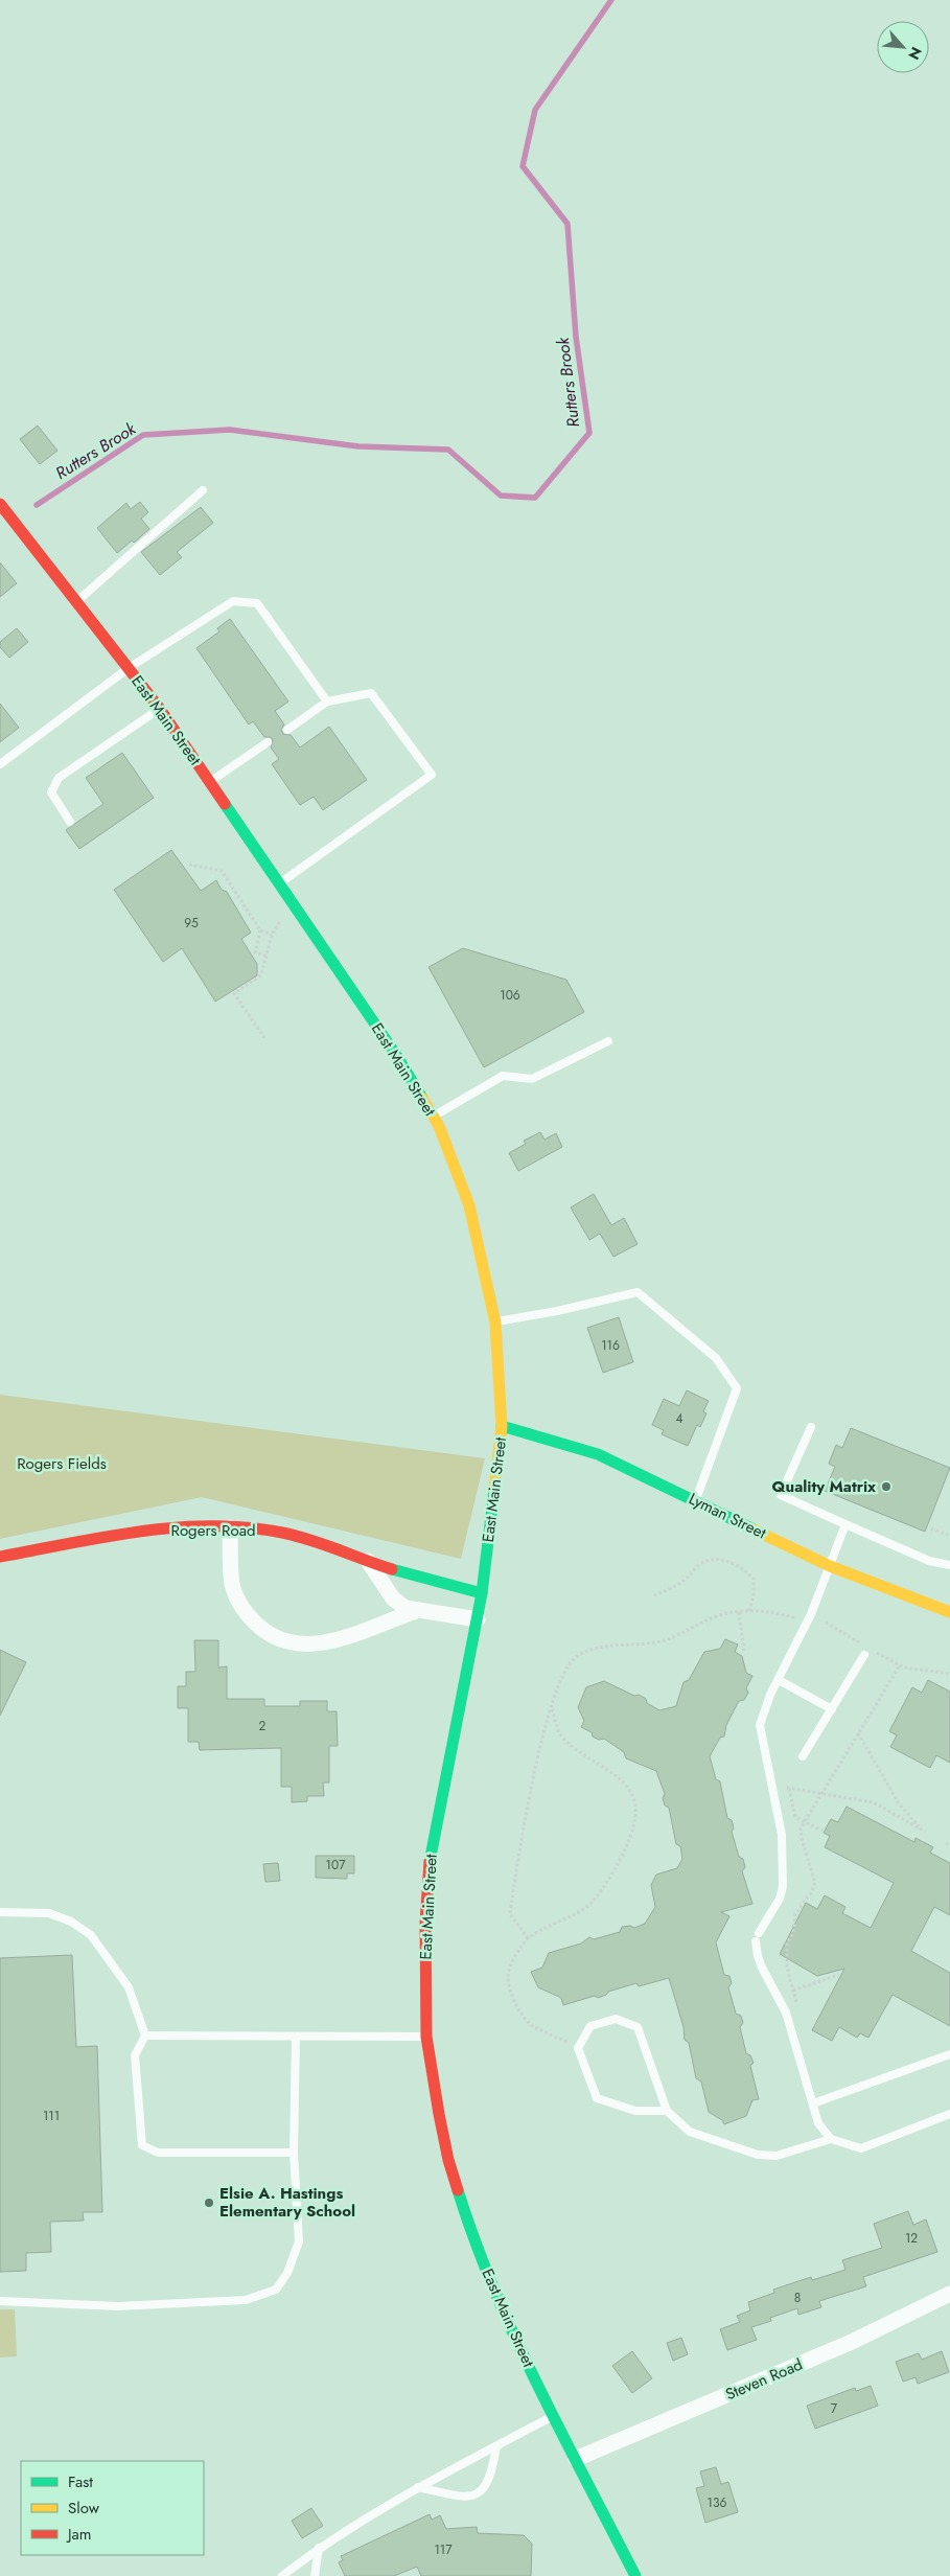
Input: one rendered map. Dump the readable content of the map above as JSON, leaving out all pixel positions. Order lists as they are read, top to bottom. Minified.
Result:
{"streets":{"main road":["East Main Street","Lyman Street","Rogers Road"],"street":["Steven Road"]},"crossings":[["East Main Street","Lyman Street"],["East Main Street","Rogers Road"],["East Main Street","Steven Road"]],"water":["Rutters Brook"],"parks":["Rogers Fields"],"places":["Quality Matrix","Elsie A. Hastings Elementary School"],"house_numbers":["95","106","116","4","2","107","111","12","8","7","136","117"],"legend":["Fast","Slow","Jam"],"north":"bottom right"}
